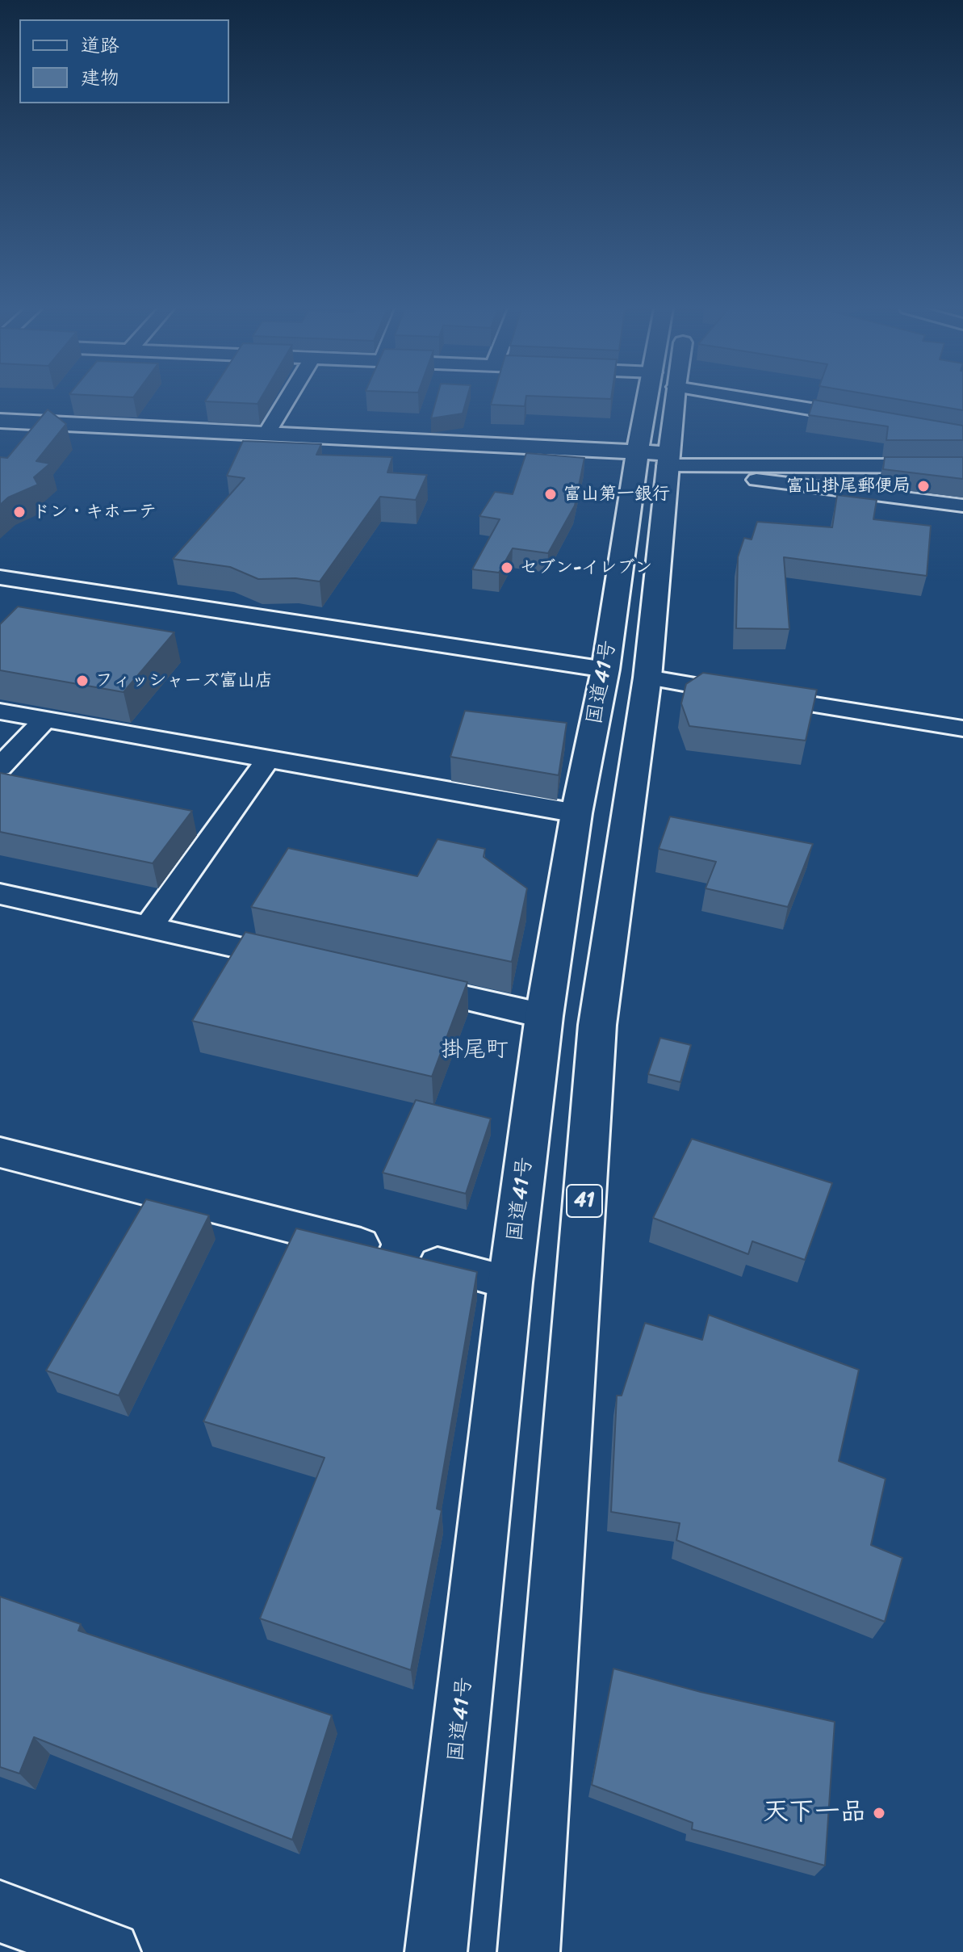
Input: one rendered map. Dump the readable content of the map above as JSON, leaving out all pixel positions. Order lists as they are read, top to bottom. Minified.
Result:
{"streets":{"main road":["国道41号","41"]},"crossings":[["国道41号","41"]],"districts":["掛尾町"],"places":["富山掛尾郵便局","富山第一銀行","ドン・キホーテ","セブン-イレブン","フィッシャーズ富山店","天下一品"],"legend":["道路","建物"]}
